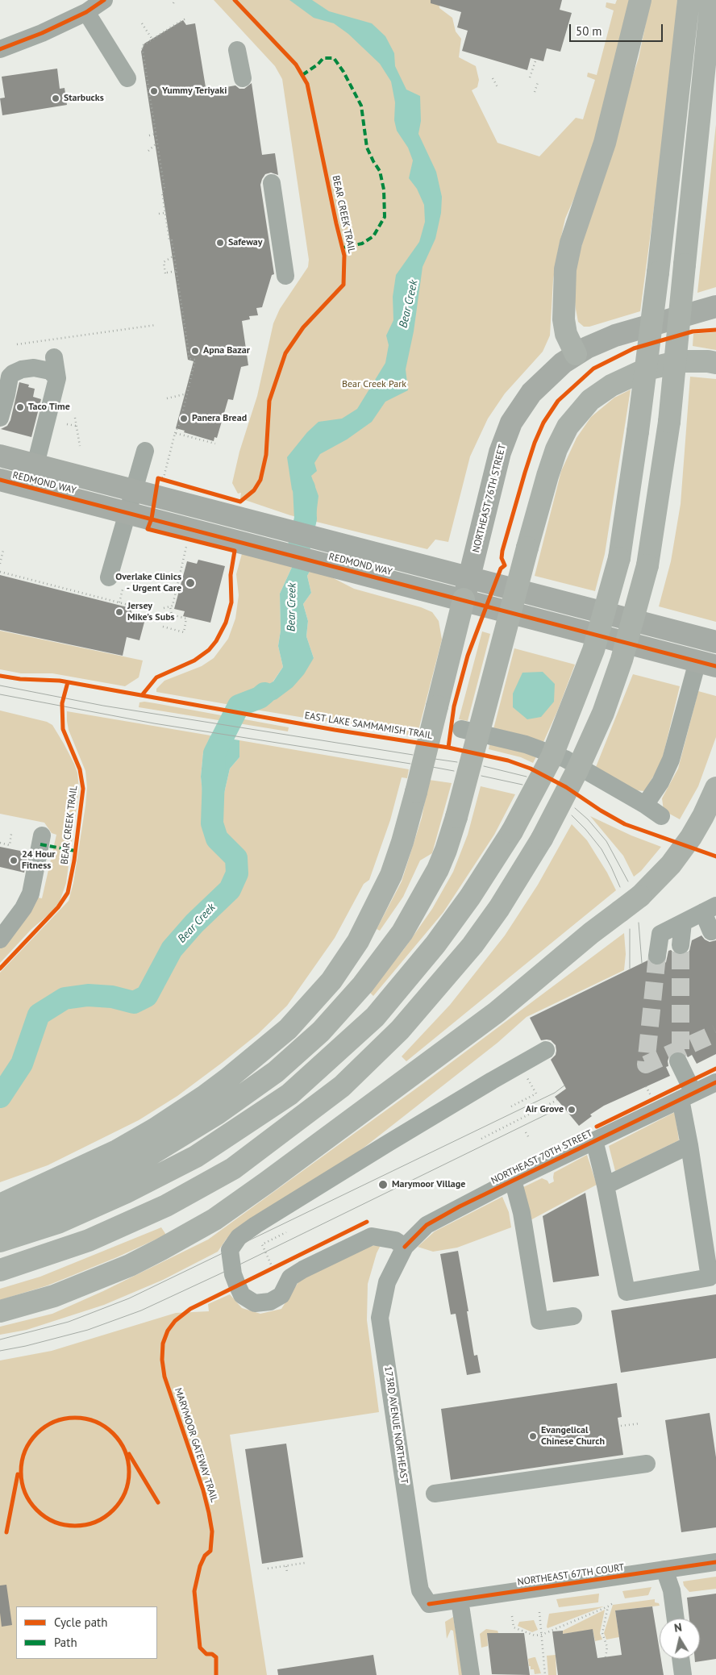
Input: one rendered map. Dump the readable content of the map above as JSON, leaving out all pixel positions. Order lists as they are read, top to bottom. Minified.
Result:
{"streets":{"main road":["REDMOND WAY","NORTHEAST 76TH STREET"],"street":["NORTHEAST 70TH STREET","173RD AVENUE NORTHEAST","NORTHEAST 67TH COURT"],"cycle path":["BEAR CREEK TRAIL","EAST LAKE SAMMAMISH TRAIL","MARYMOOR GATEWAY TRAIL"]},"crossings":[["REDMOND WAY","NORTHEAST 76TH STREET"],["NORTHEAST 70TH STREET","173RD AVENUE NORTHEAST"],["173RD AVENUE NORTHEAST","NORTHEAST 67TH COURT"]],"water":["Bear Creek"],"parks":["Bear Creek Park"],"places":["Yummy Teriyaki","Starbucks","Safeway","Apna Bazar","Taco Time","Panera Bread","Overlake Clinics - Urgent Care","Jersey Mike's Subs","24 Hour Fitness","Air Grove","Marymoor Village","Evangelical Chinese Church"],"legend":["Cycle path","Path"],"scale_bar":"50 m","north":"top"}
